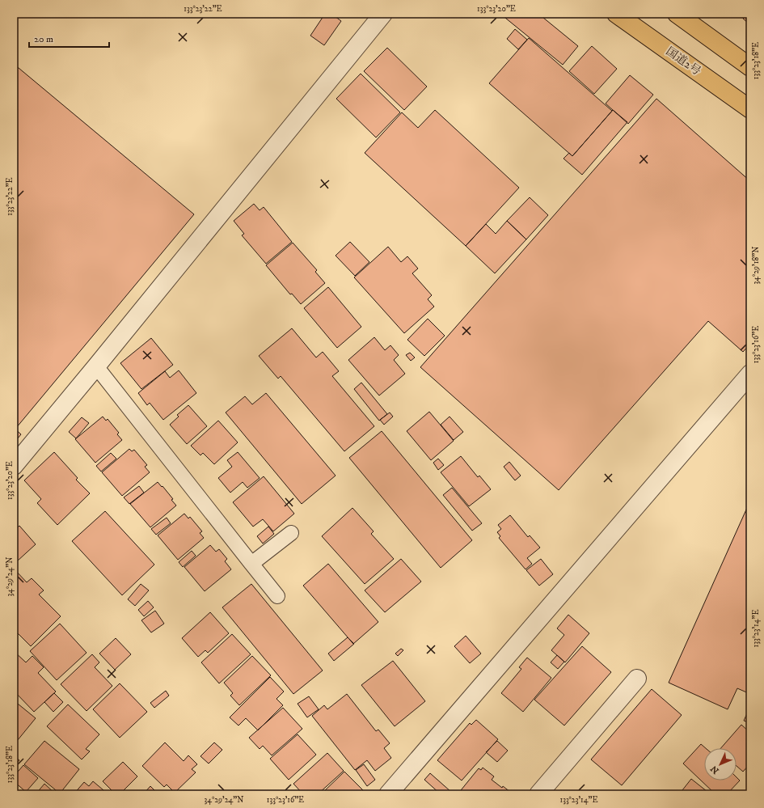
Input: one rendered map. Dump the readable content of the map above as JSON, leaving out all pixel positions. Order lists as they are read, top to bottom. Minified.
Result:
{"streets":{"highway":["国道2号"]},"scale_bar":"20 m","north":"bottom left","coordinates":["133°23'22\"E","133°23'20\"E","133°23'18\"E","34°29'18\"N","133°23'16\"E","34°29'24\"N","133°23'14\"E"]}
